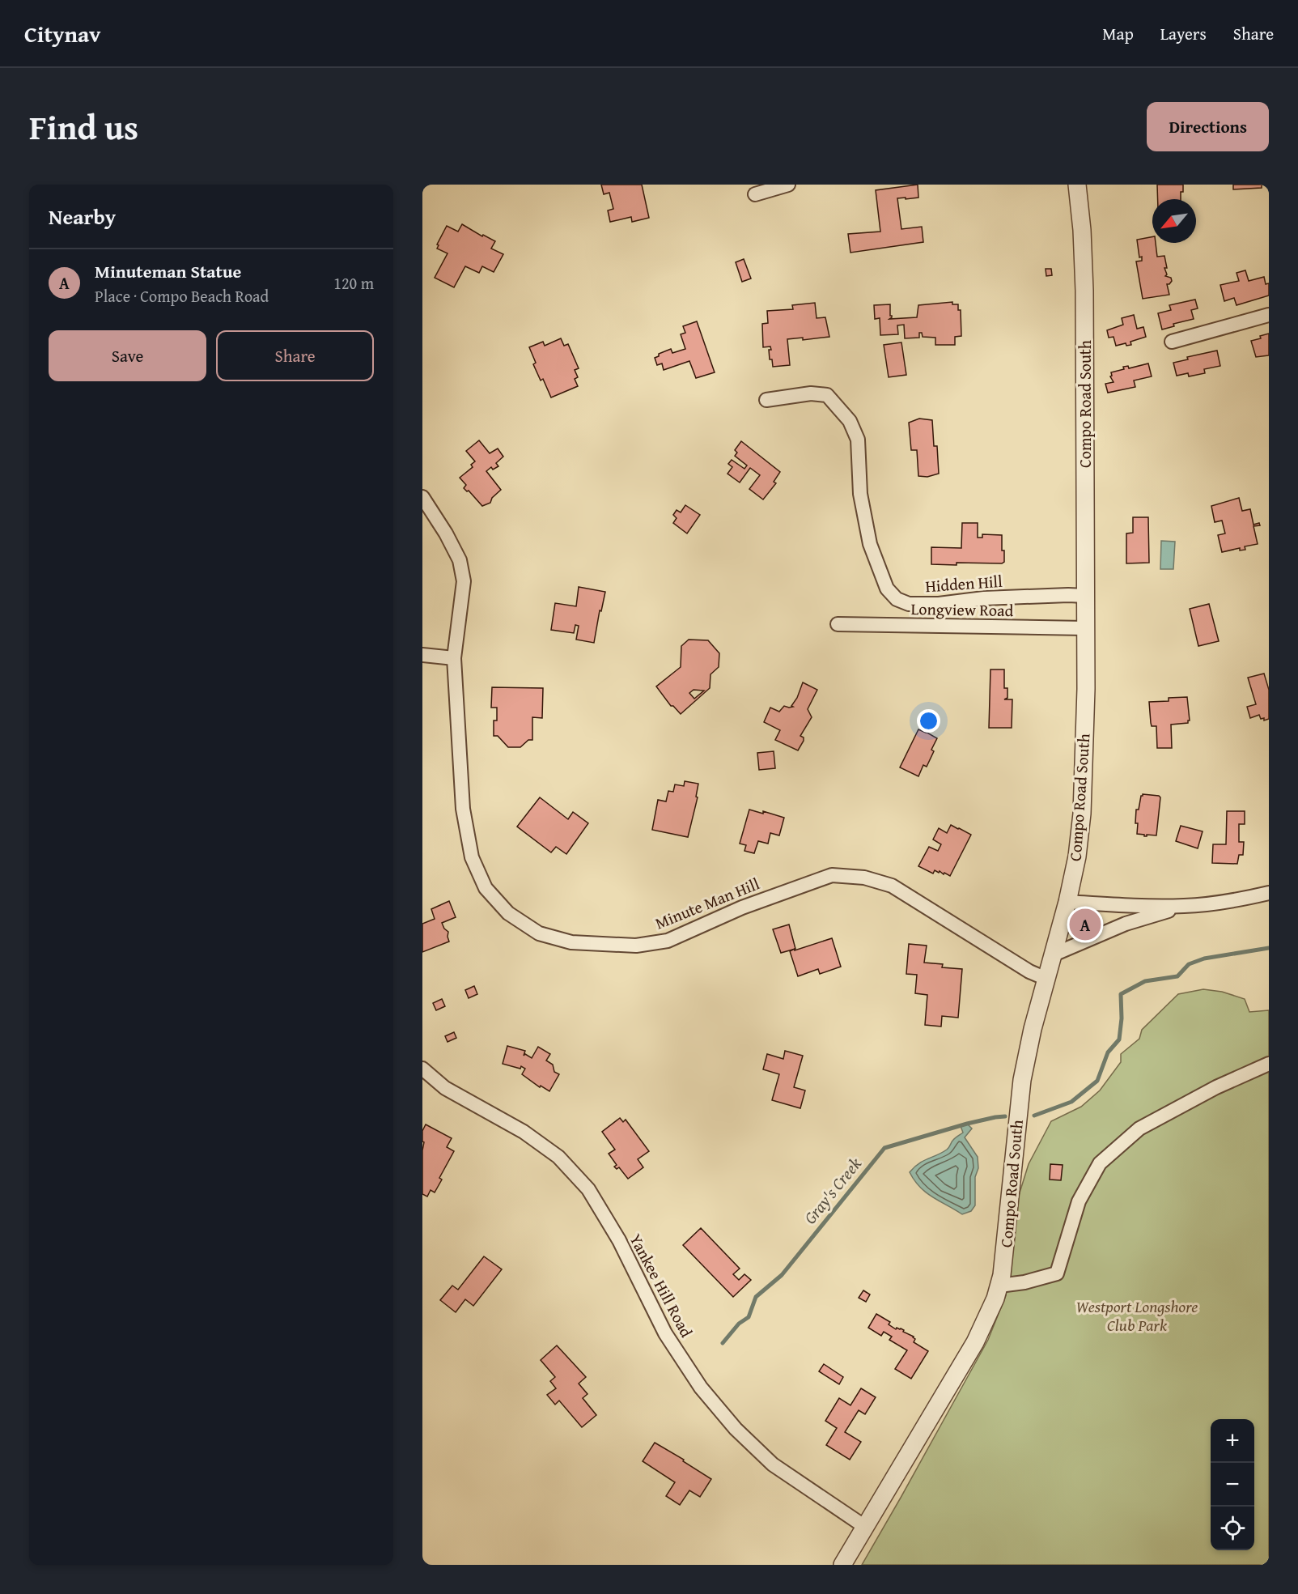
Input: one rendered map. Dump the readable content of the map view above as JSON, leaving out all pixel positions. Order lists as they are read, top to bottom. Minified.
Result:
{"streets":{"street":["Compo Road South","Hidden Hill","Longview Road","Minute Man Hill","Yankee Hill Road"]},"crossings":[["Compo Road South","Hidden Hill"],["Compo Road South","Longview Road"],["Compo Road South","Minute Man Hill"],["Compo Road South","Yankee Hill Road"]],"water":["Gray's Creek"],"parks":["Westport Longshore Club Park"],"north":"bottom left","page":{"header":"Citynav","nav":["Map","Layers","Share"],"title":"Find us","buttons":["Directions",["Save","Share"]],"heading":"Nearby","list":[{"mark":"A","name":"Minuteman Statue","note":"Place · Compo Beach Road","value":"120 m"}],"pins":"A","map_buttons":["+","−"]}}
